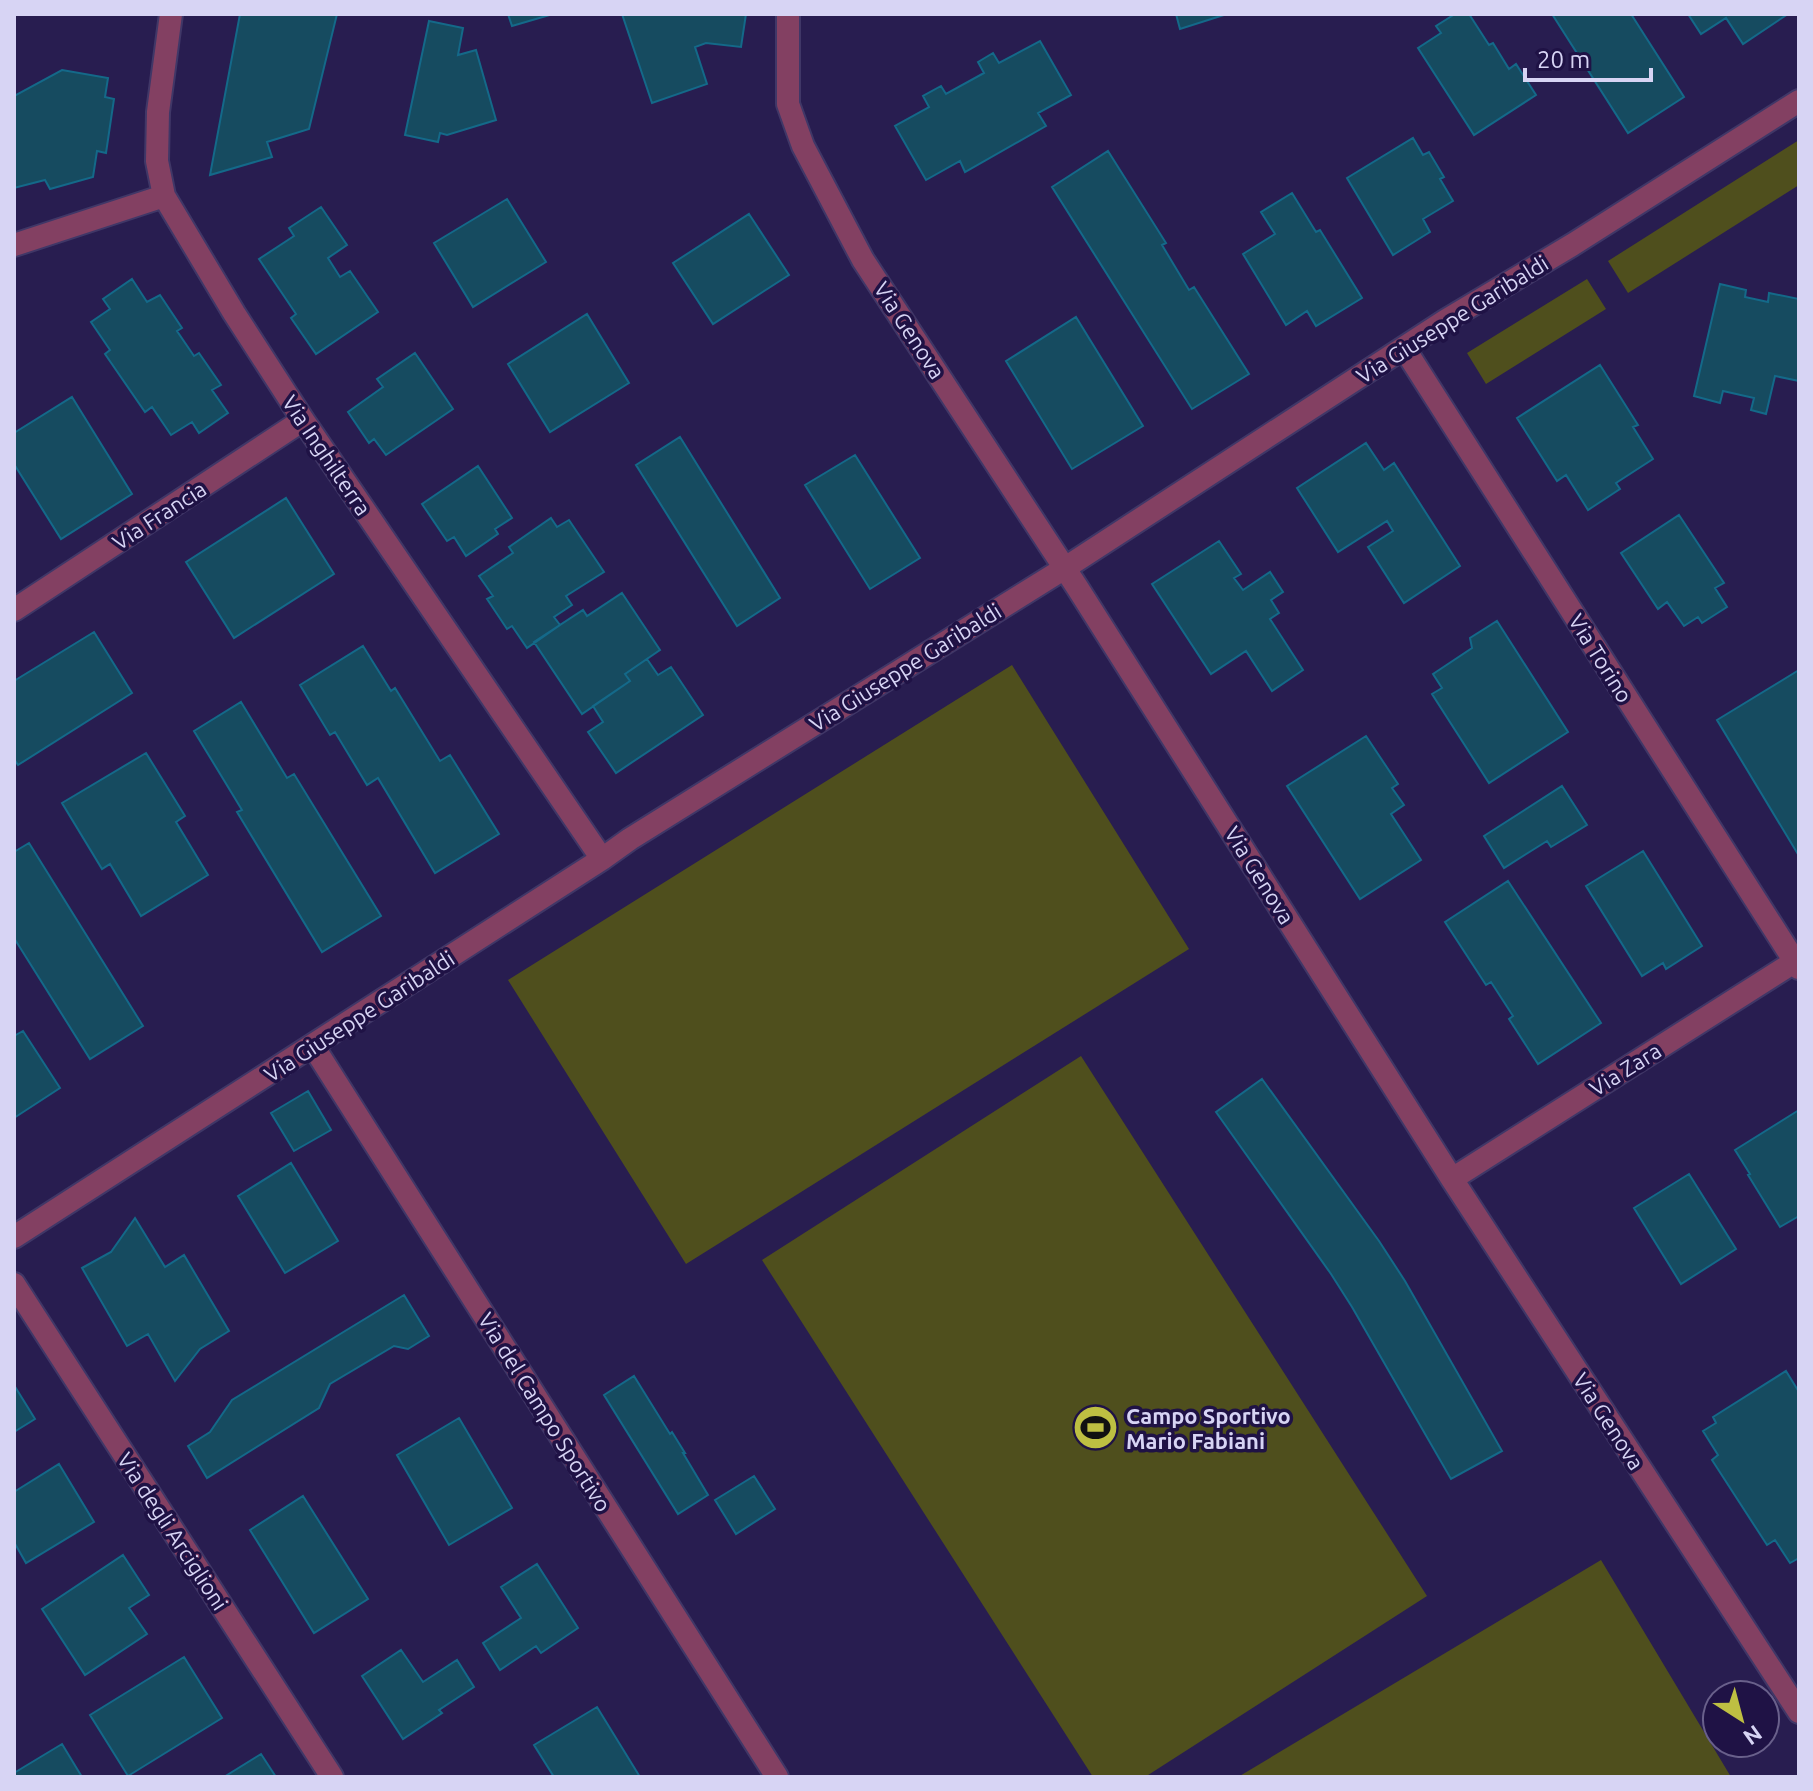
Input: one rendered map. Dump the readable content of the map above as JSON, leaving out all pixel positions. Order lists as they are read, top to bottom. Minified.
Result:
{"streets":{"street":["Via Giuseppe Garibaldi","Via Genova","Via Inghilterra","Via Francia","Via Torino","Via Zara","Via del Campo Sportivo","Via degli Arciglioni"]},"crossings":[["Via Giuseppe Garibaldi","Via Genova"],["Via Giuseppe Garibaldi","Via Inghilterra"],["Via Giuseppe Garibaldi","Via Torino"],["Via Giuseppe Garibaldi","Via del Campo Sportivo"],["Via Genova","Via Zara"],["Via Inghilterra","Via Francia"],["Via Torino","Via Zara"]],"places":{"sports":["Campo Sportivo Mario Fabiani"]},"scale_bar":"20 m","north":"bottom right"}
